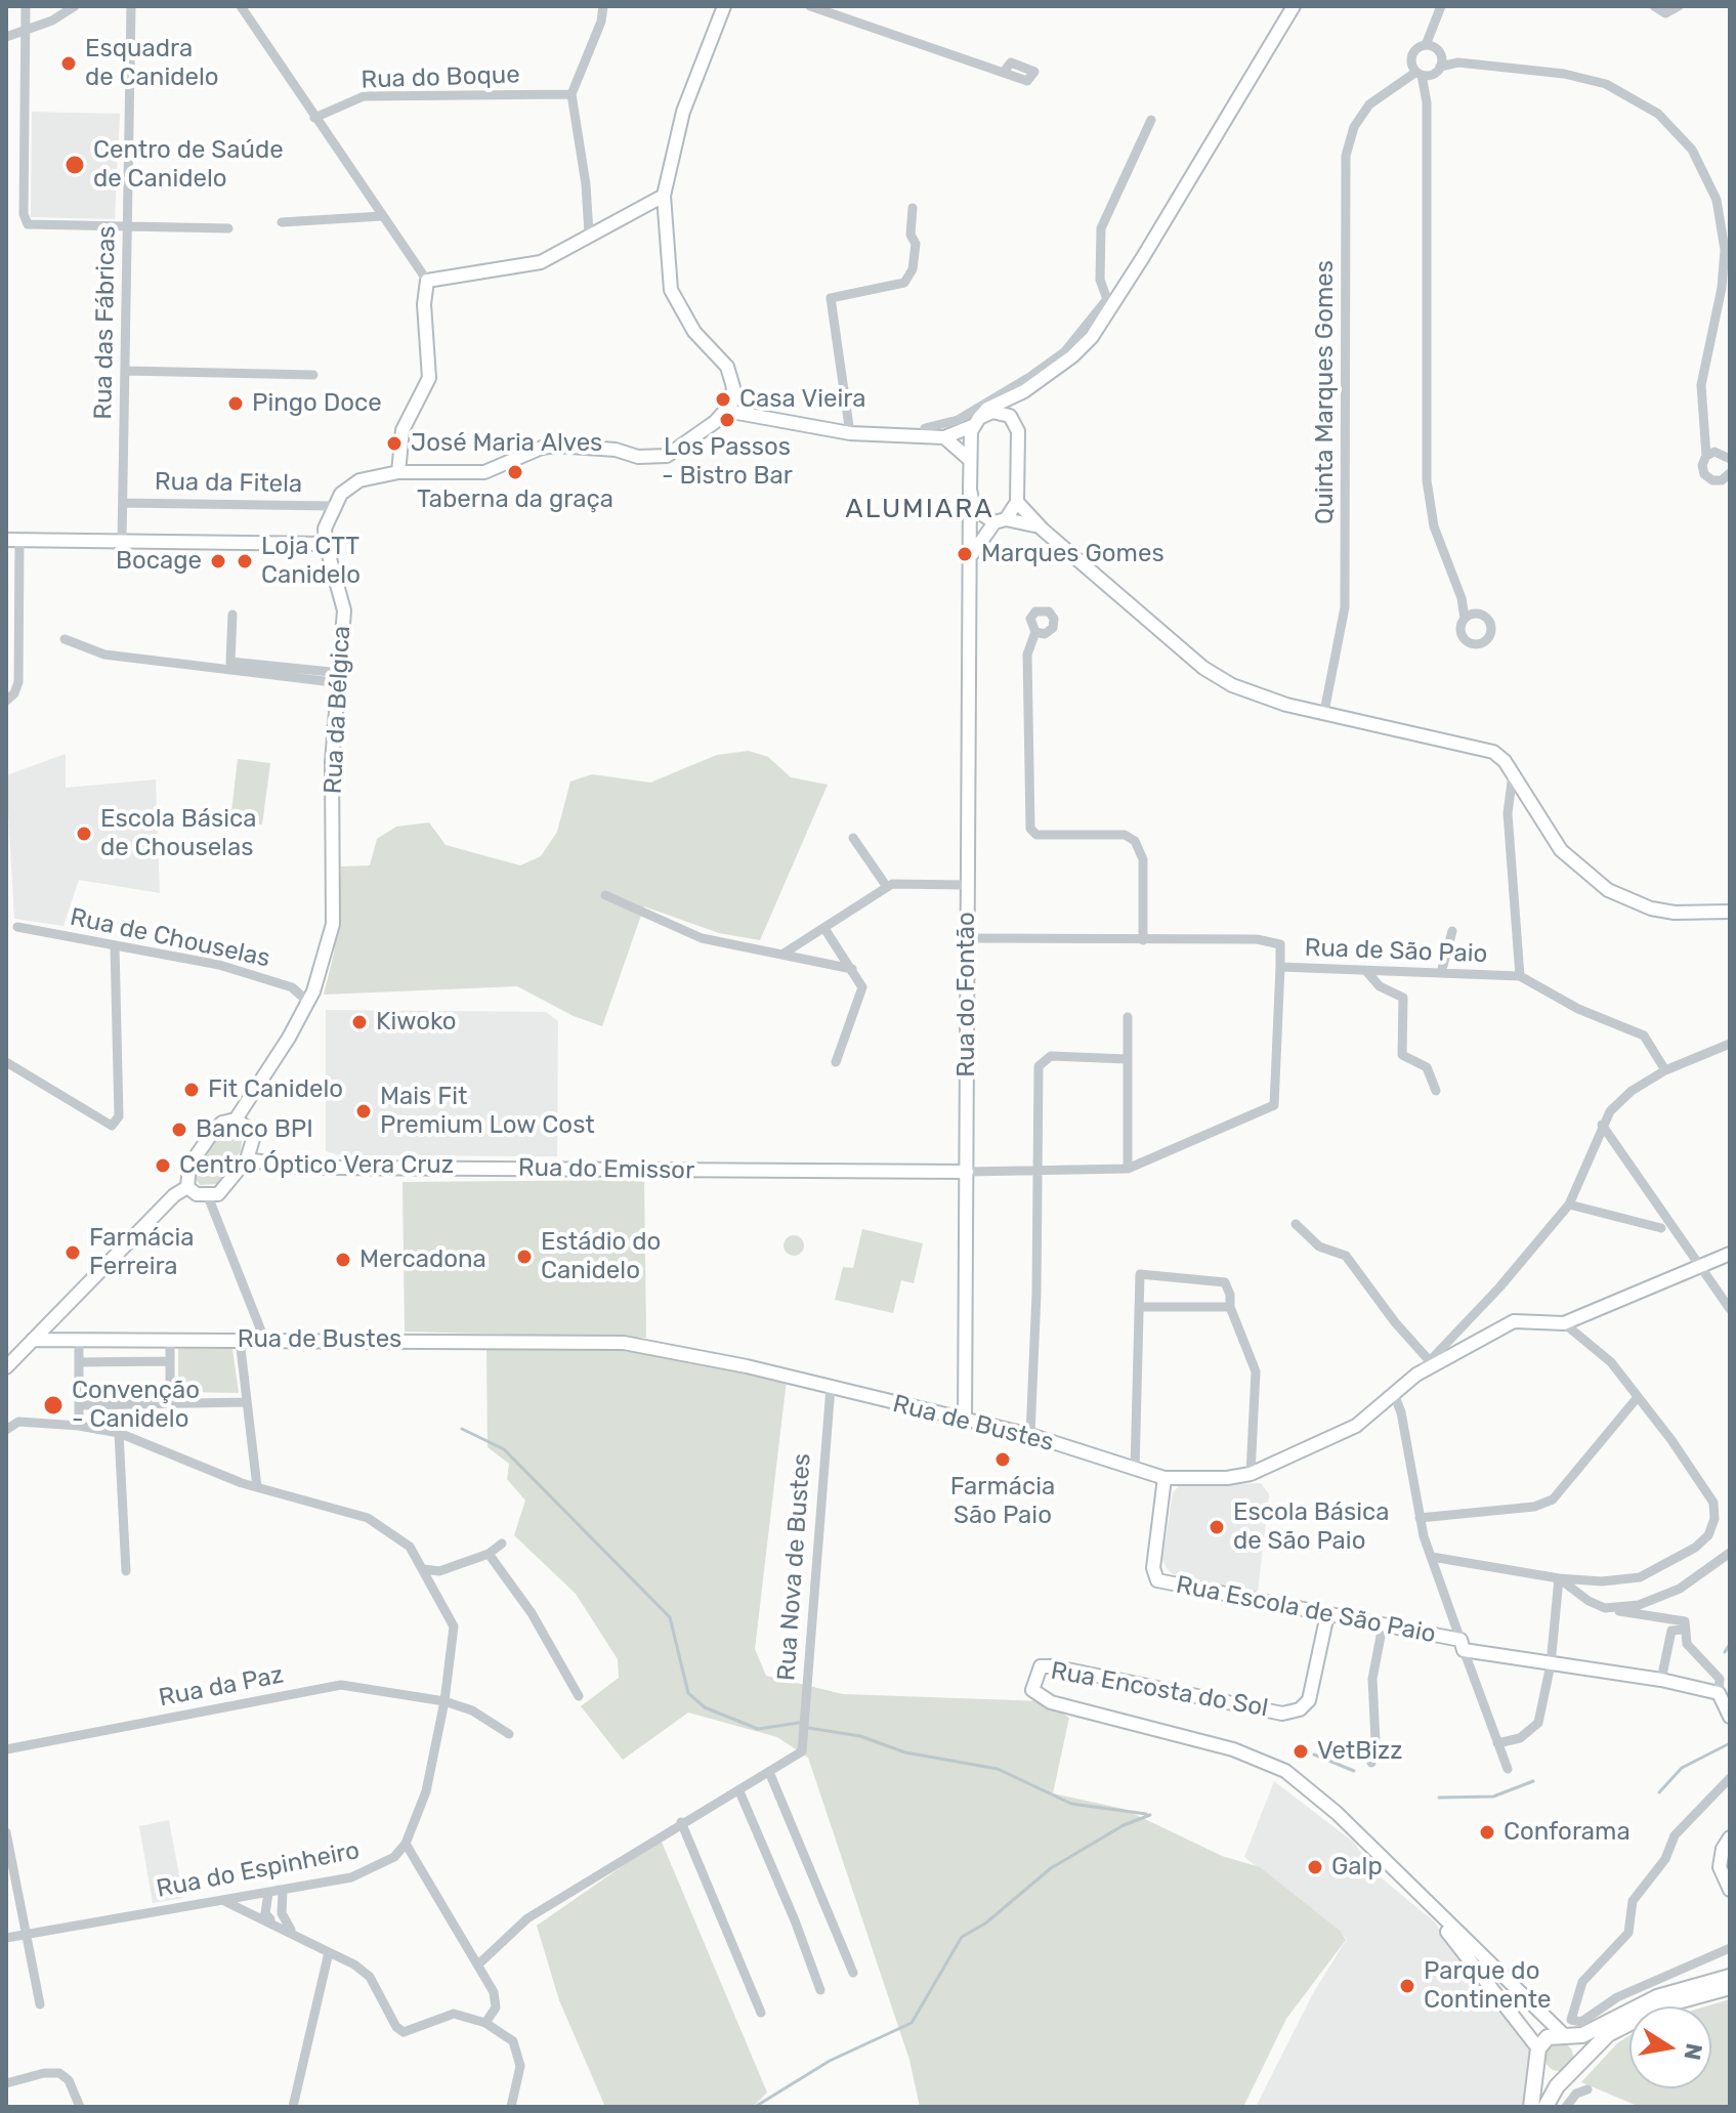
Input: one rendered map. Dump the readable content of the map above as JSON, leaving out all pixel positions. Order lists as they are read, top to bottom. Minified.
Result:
{"streets":{"main road":["Rua da Bélgica","Rua do Fontão","Rua do Emissor","Rua de Bustes","Rua Escola de São Paio","Rua Encosta do Sol"],"street":["Rua do Boque","Rua das Fábricas","Quinta Marques Gomes","Rua da Fitela","Rua de Chouselas","Rua de São Paio","Rua Nova de Bustes","Rua da Paz","Rua do Espinheiro"]},"crossings":[["Rua das Fábricas","Rua da Fitela"],["Rua da Fitela","Rua da Bélgica"],["Rua da Bélgica","Rua de Chouselas"],["Rua de São Paio","Rua do Fontão"],["Rua de São Paio","Rua de Bustes"],["Rua do Fontão","Rua do Emissor"],["Rua do Fontão","Rua de Bustes"],["Rua de Bustes","Rua Nova de Bustes"],["Rua de Bustes","Rua Escola de São Paio"],["Rua Escola de São Paio","Rua Encosta do Sol"],["Rua da Paz","Rua do Espinheiro"]],"districts":["ALUMIARA"],"places":["Esquadra de Canidelo","Centro de Saúde de Canidelo","Casa Vieira","Pingo Doce","Los Passos - Bistro Bar","José Maria Alves","Taberna da graça","Marques Gomes","Bocage","Loja CTT Canidelo","Escola Básica de Chouselas","Kiwoko","Fit Canidelo","Mais Fit Premium Low Cost","Banco BPI","Centro Óptico Vera Cruz","Farmácia Ferreira","Estádio do Canidelo","Mercadona","Convenção - Canidelo","Farmácia São Paio","Escola Básica de São Paio","VetBizz","Conforama","Galp","Parque do Continente"],"north":"right"}
